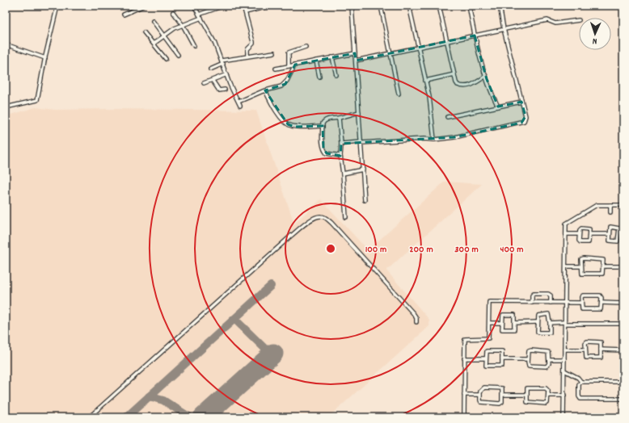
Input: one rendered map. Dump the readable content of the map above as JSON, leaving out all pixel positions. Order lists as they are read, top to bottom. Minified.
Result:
{"north":"bottom","rings":["100 m","200 m","300 m","400 m"]}
